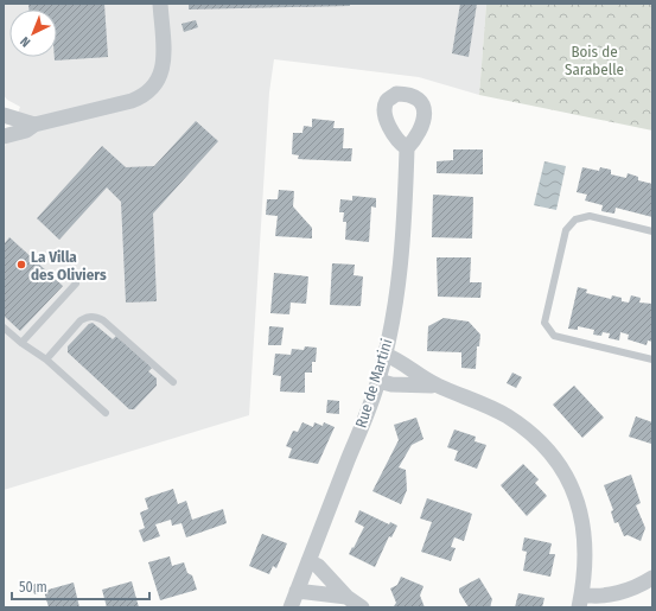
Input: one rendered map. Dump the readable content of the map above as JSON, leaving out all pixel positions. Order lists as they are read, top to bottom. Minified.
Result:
{"streets":{"street":["Rue de Martini"]},"parks":["Bois de Sarabelle"],"places":["La Villa des Oliviers"],"scale_bar":"50 m","north":"bottom left"}
